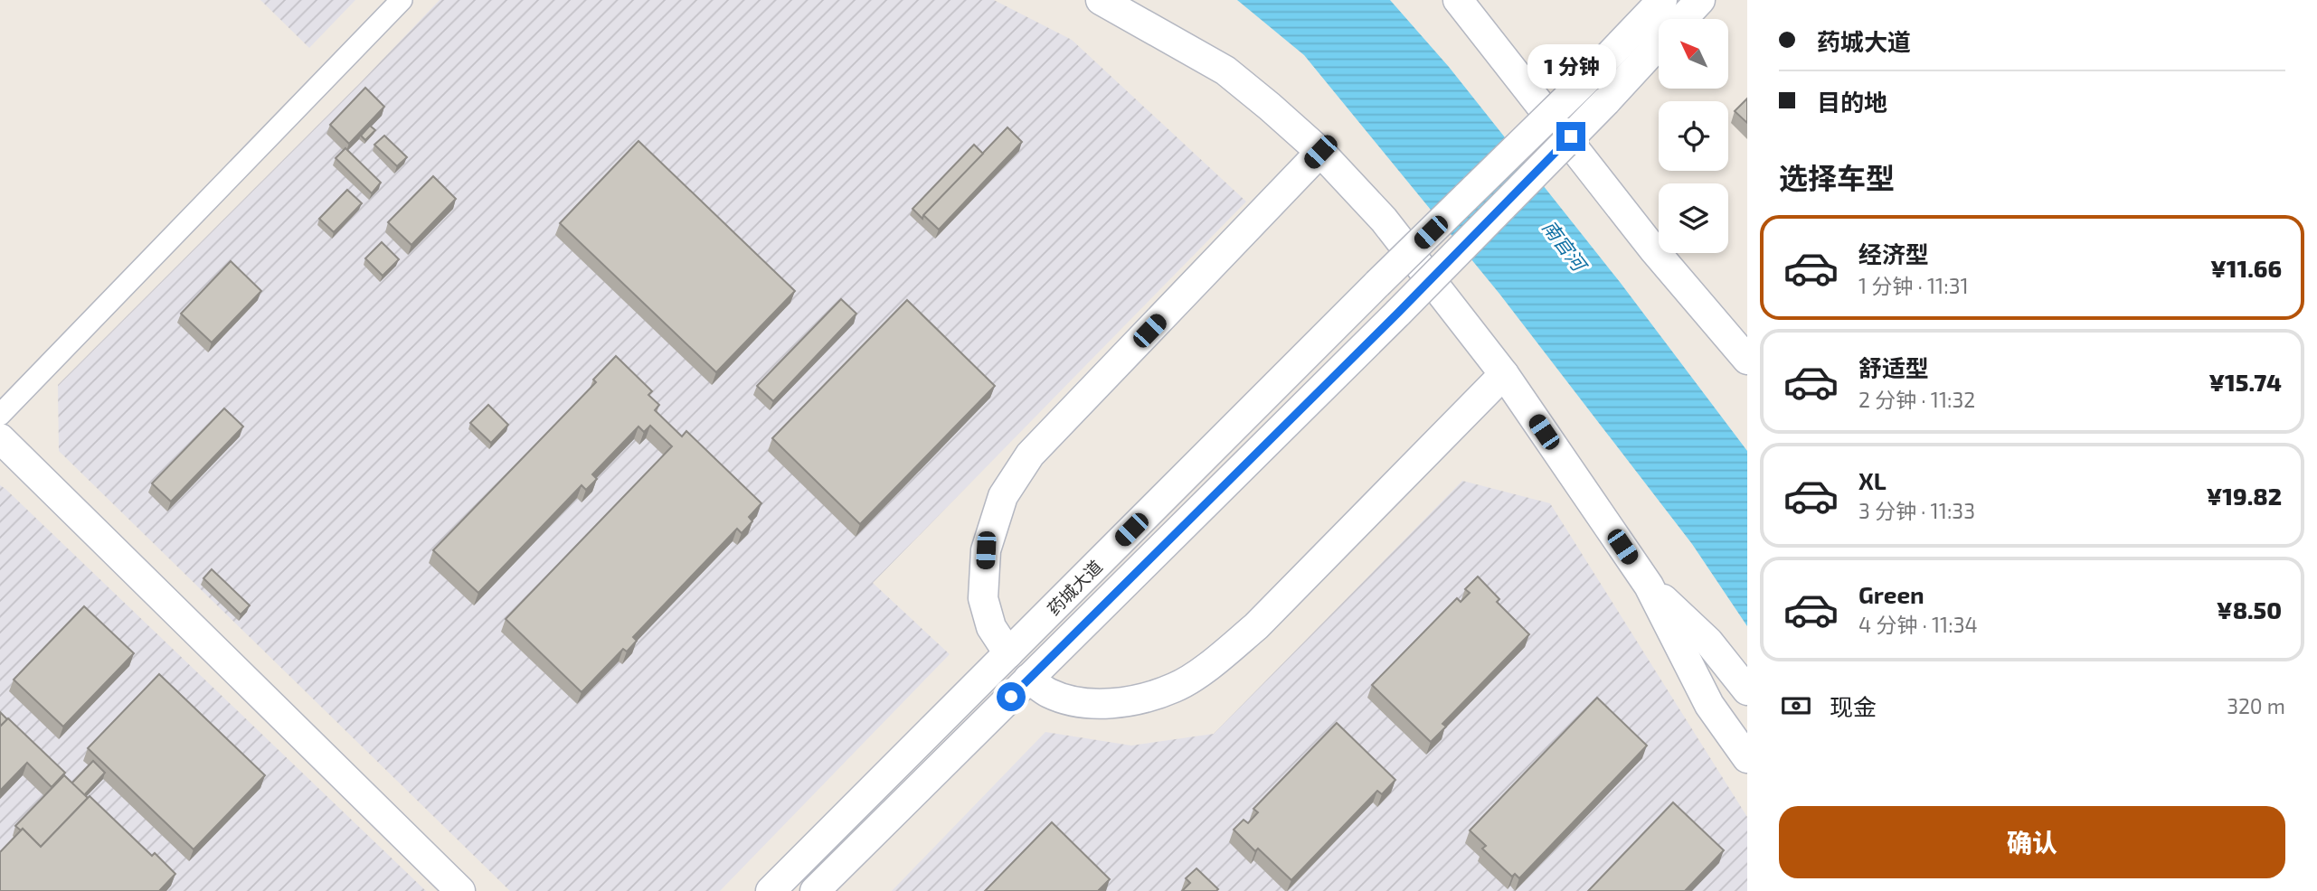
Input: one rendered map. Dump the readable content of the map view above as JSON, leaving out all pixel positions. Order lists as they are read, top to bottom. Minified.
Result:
{"streets":{"main road":["药城大道"]},"water":["南官河"],"north":"top left","page":{"banner":["药城大道","目的地"],"bubble":"1 分钟","heading":"选择车型","list":[{"name":"经济型","note":"1 分钟 · 11:31","value":"¥11.66"},{"name":"舒适型","note":"2 分钟 · 11:32","value":"¥15.74"},{"name":"XL","note":"3 分钟 · 11:33","value":"¥19.82"},{"name":"Green","note":"4 分钟 · 11:34","value":"¥8.50"}],"pay":["现金","320 m"],"buttons":"确认"}}
